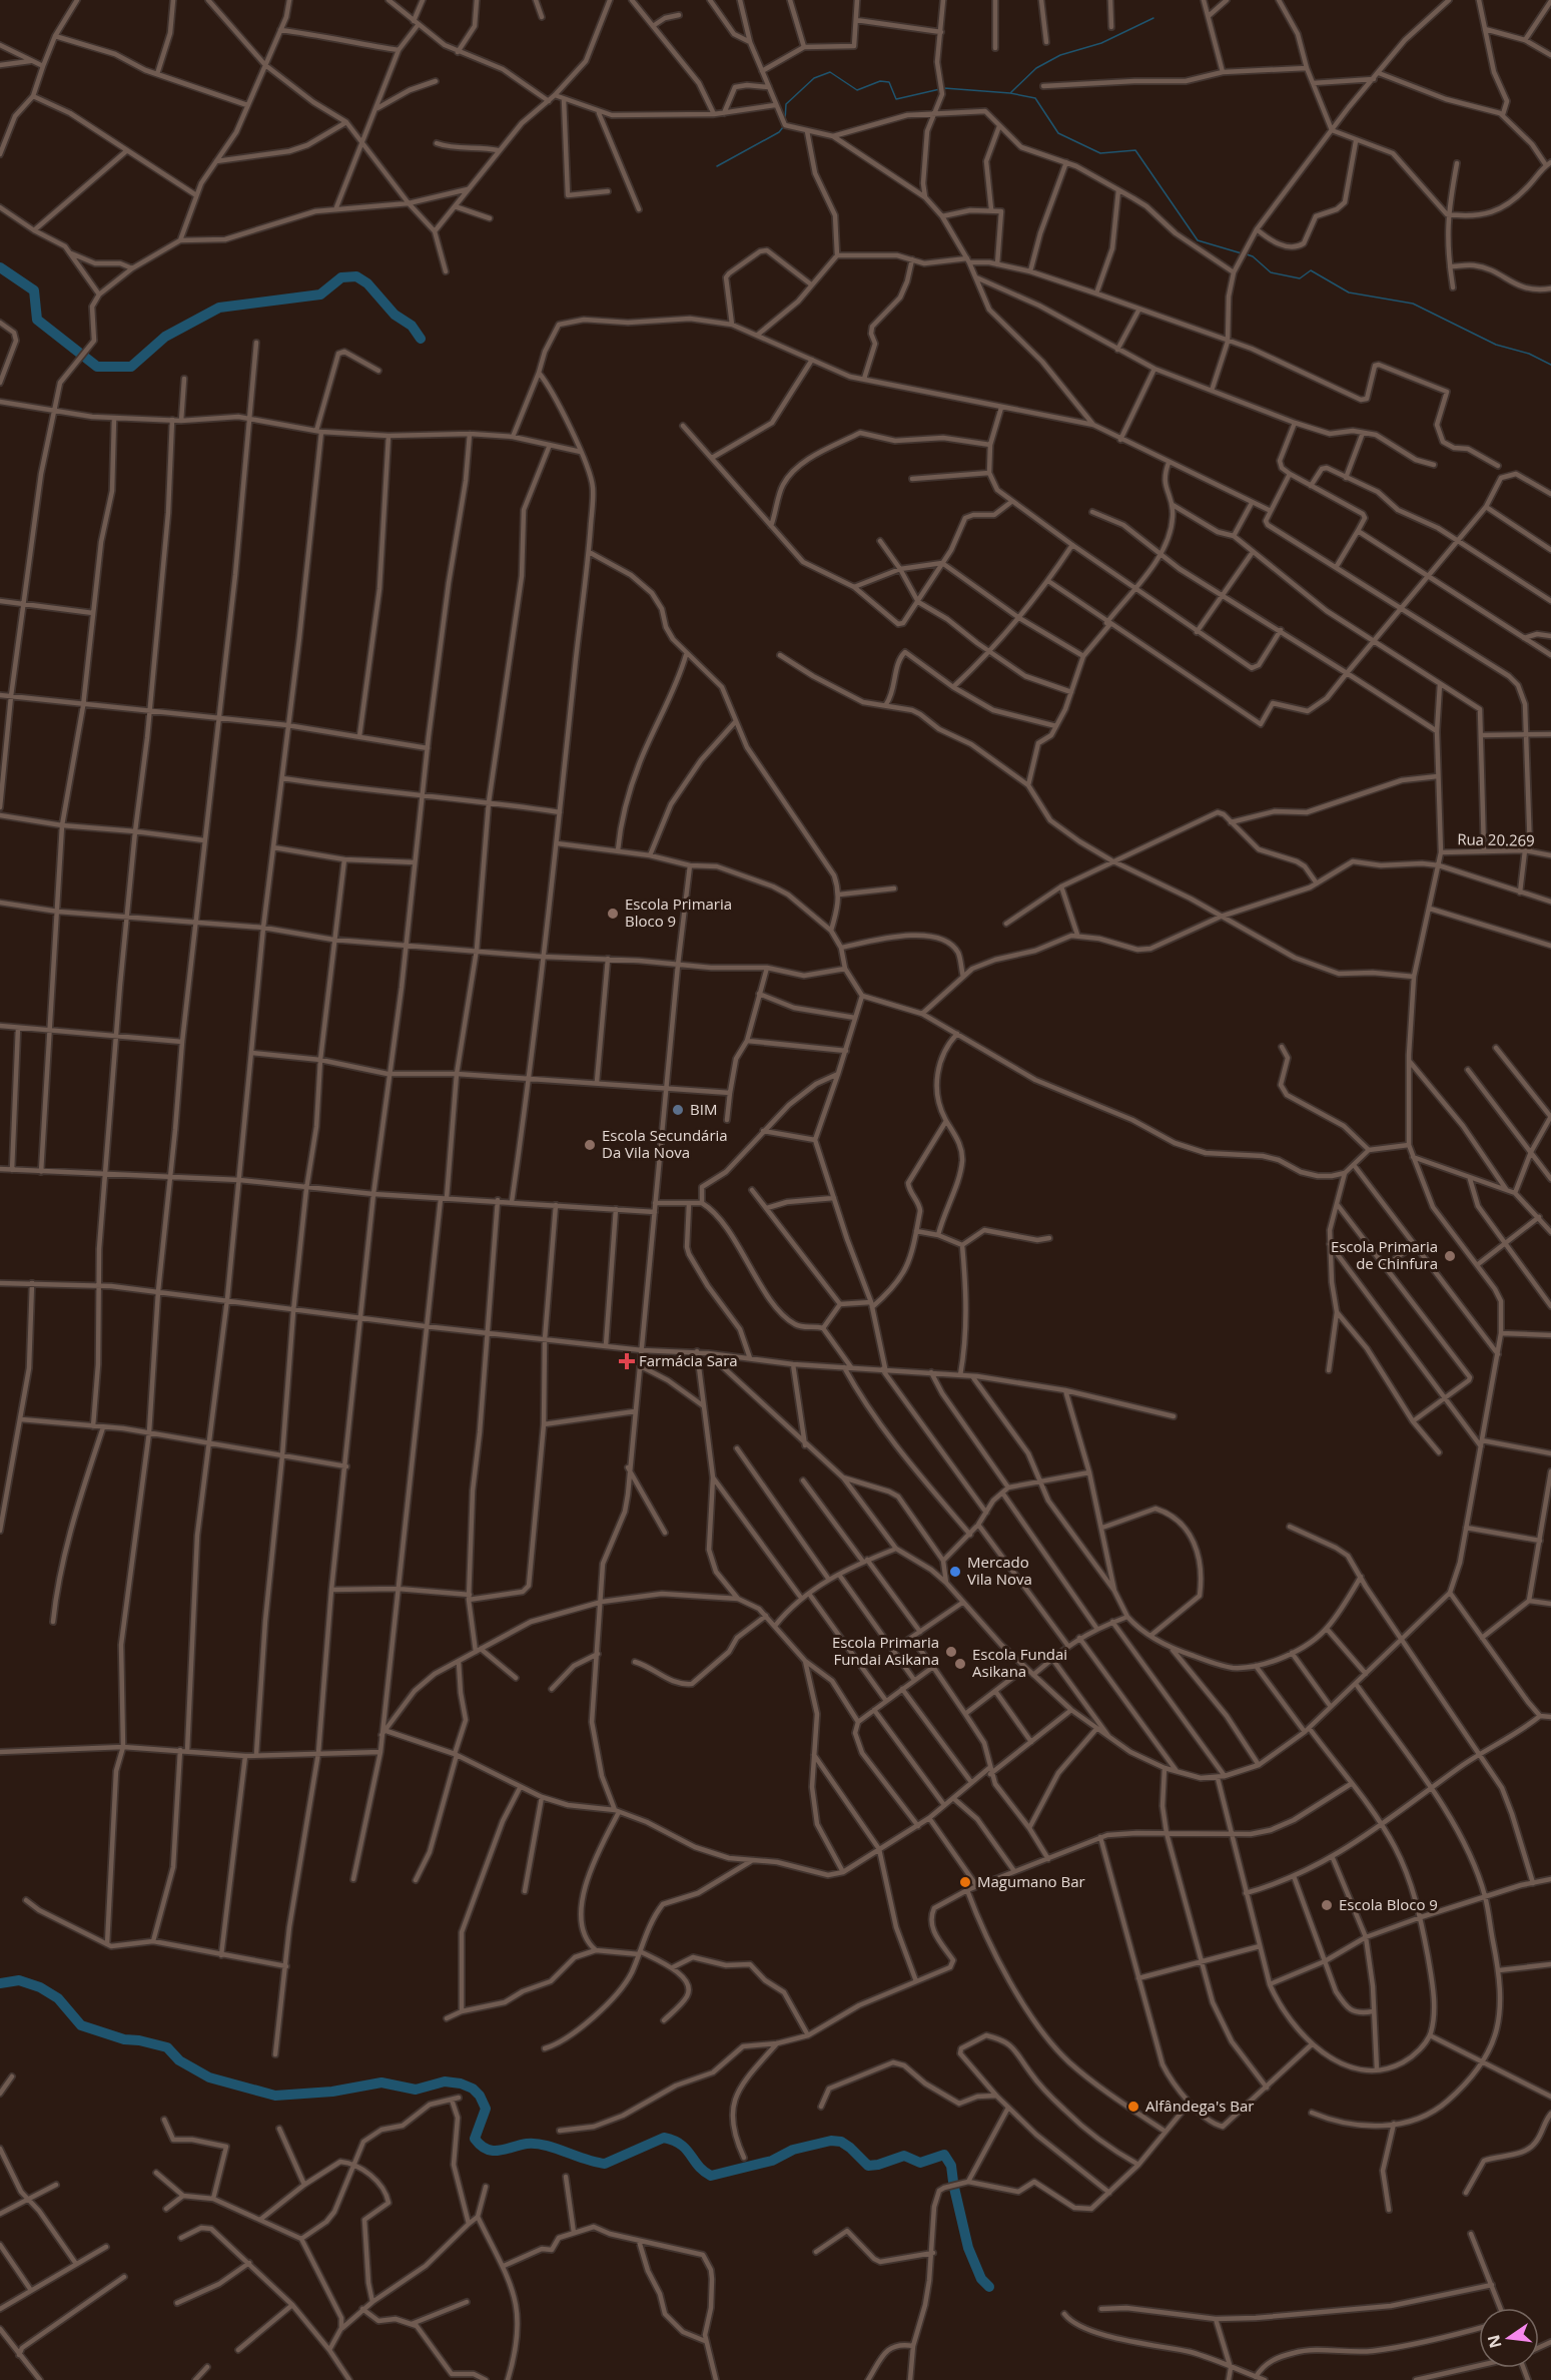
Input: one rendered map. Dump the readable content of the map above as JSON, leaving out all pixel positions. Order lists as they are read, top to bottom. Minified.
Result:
{"streets":{"street":["Rua 20.269"]},"places":{"other":["Escola Primaria Bloco 9","BIM","Escola Secundária Da Vila Nova","Escola Primaria de Chinfura","Mercado Vila Nova","Escola Primaria Fundai Asikana","Escola Fundai Asikana","Magumano Bar","Escola Bloco 9","Alfândega's Bar"],"health":["Farmácia Sara"]},"north":"left"}
